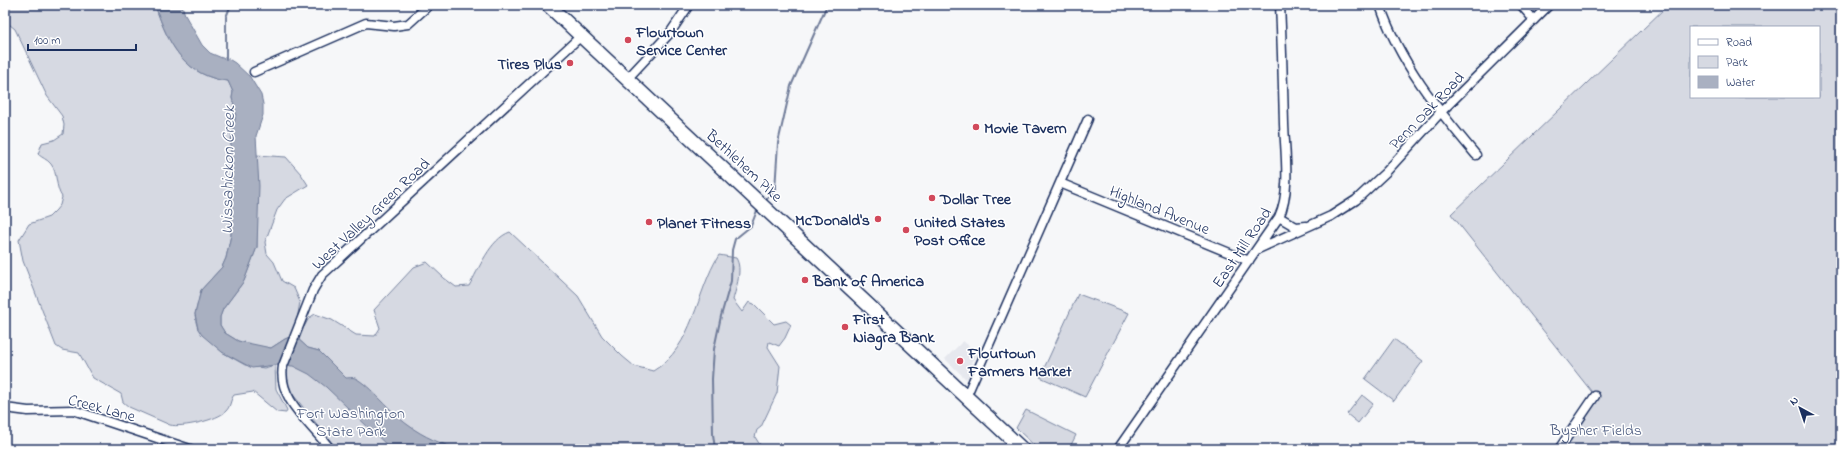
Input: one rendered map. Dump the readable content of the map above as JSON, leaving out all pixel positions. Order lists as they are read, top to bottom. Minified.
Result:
{"streets":{"main road":["Bethlehem Pike"],"street":["Penn Oak Road","Highland Avenue","West Valley Green Road","East Mill Road","Creek Lane"]},"crossings":[["Penn Oak Road","East Mill Road"],["Bethlehem Pike","West Valley Green Road"],["Highland Avenue","East Mill Road"]],"water":["Wissahickon Creek"],"parks":["Fort Washington State Park","Bysher Fields"],"places":["Flourtown Service Center","Tires Plus","Movie Tavern","Dollar Tree","McDonald's","Planet Fitness","United States Post Office","Bank of America","First Niagra Bank","Flourtown Farmers Market"],"legend":["Road","Park","Water"],"scale_bar":"100 m","north":"top left"}
